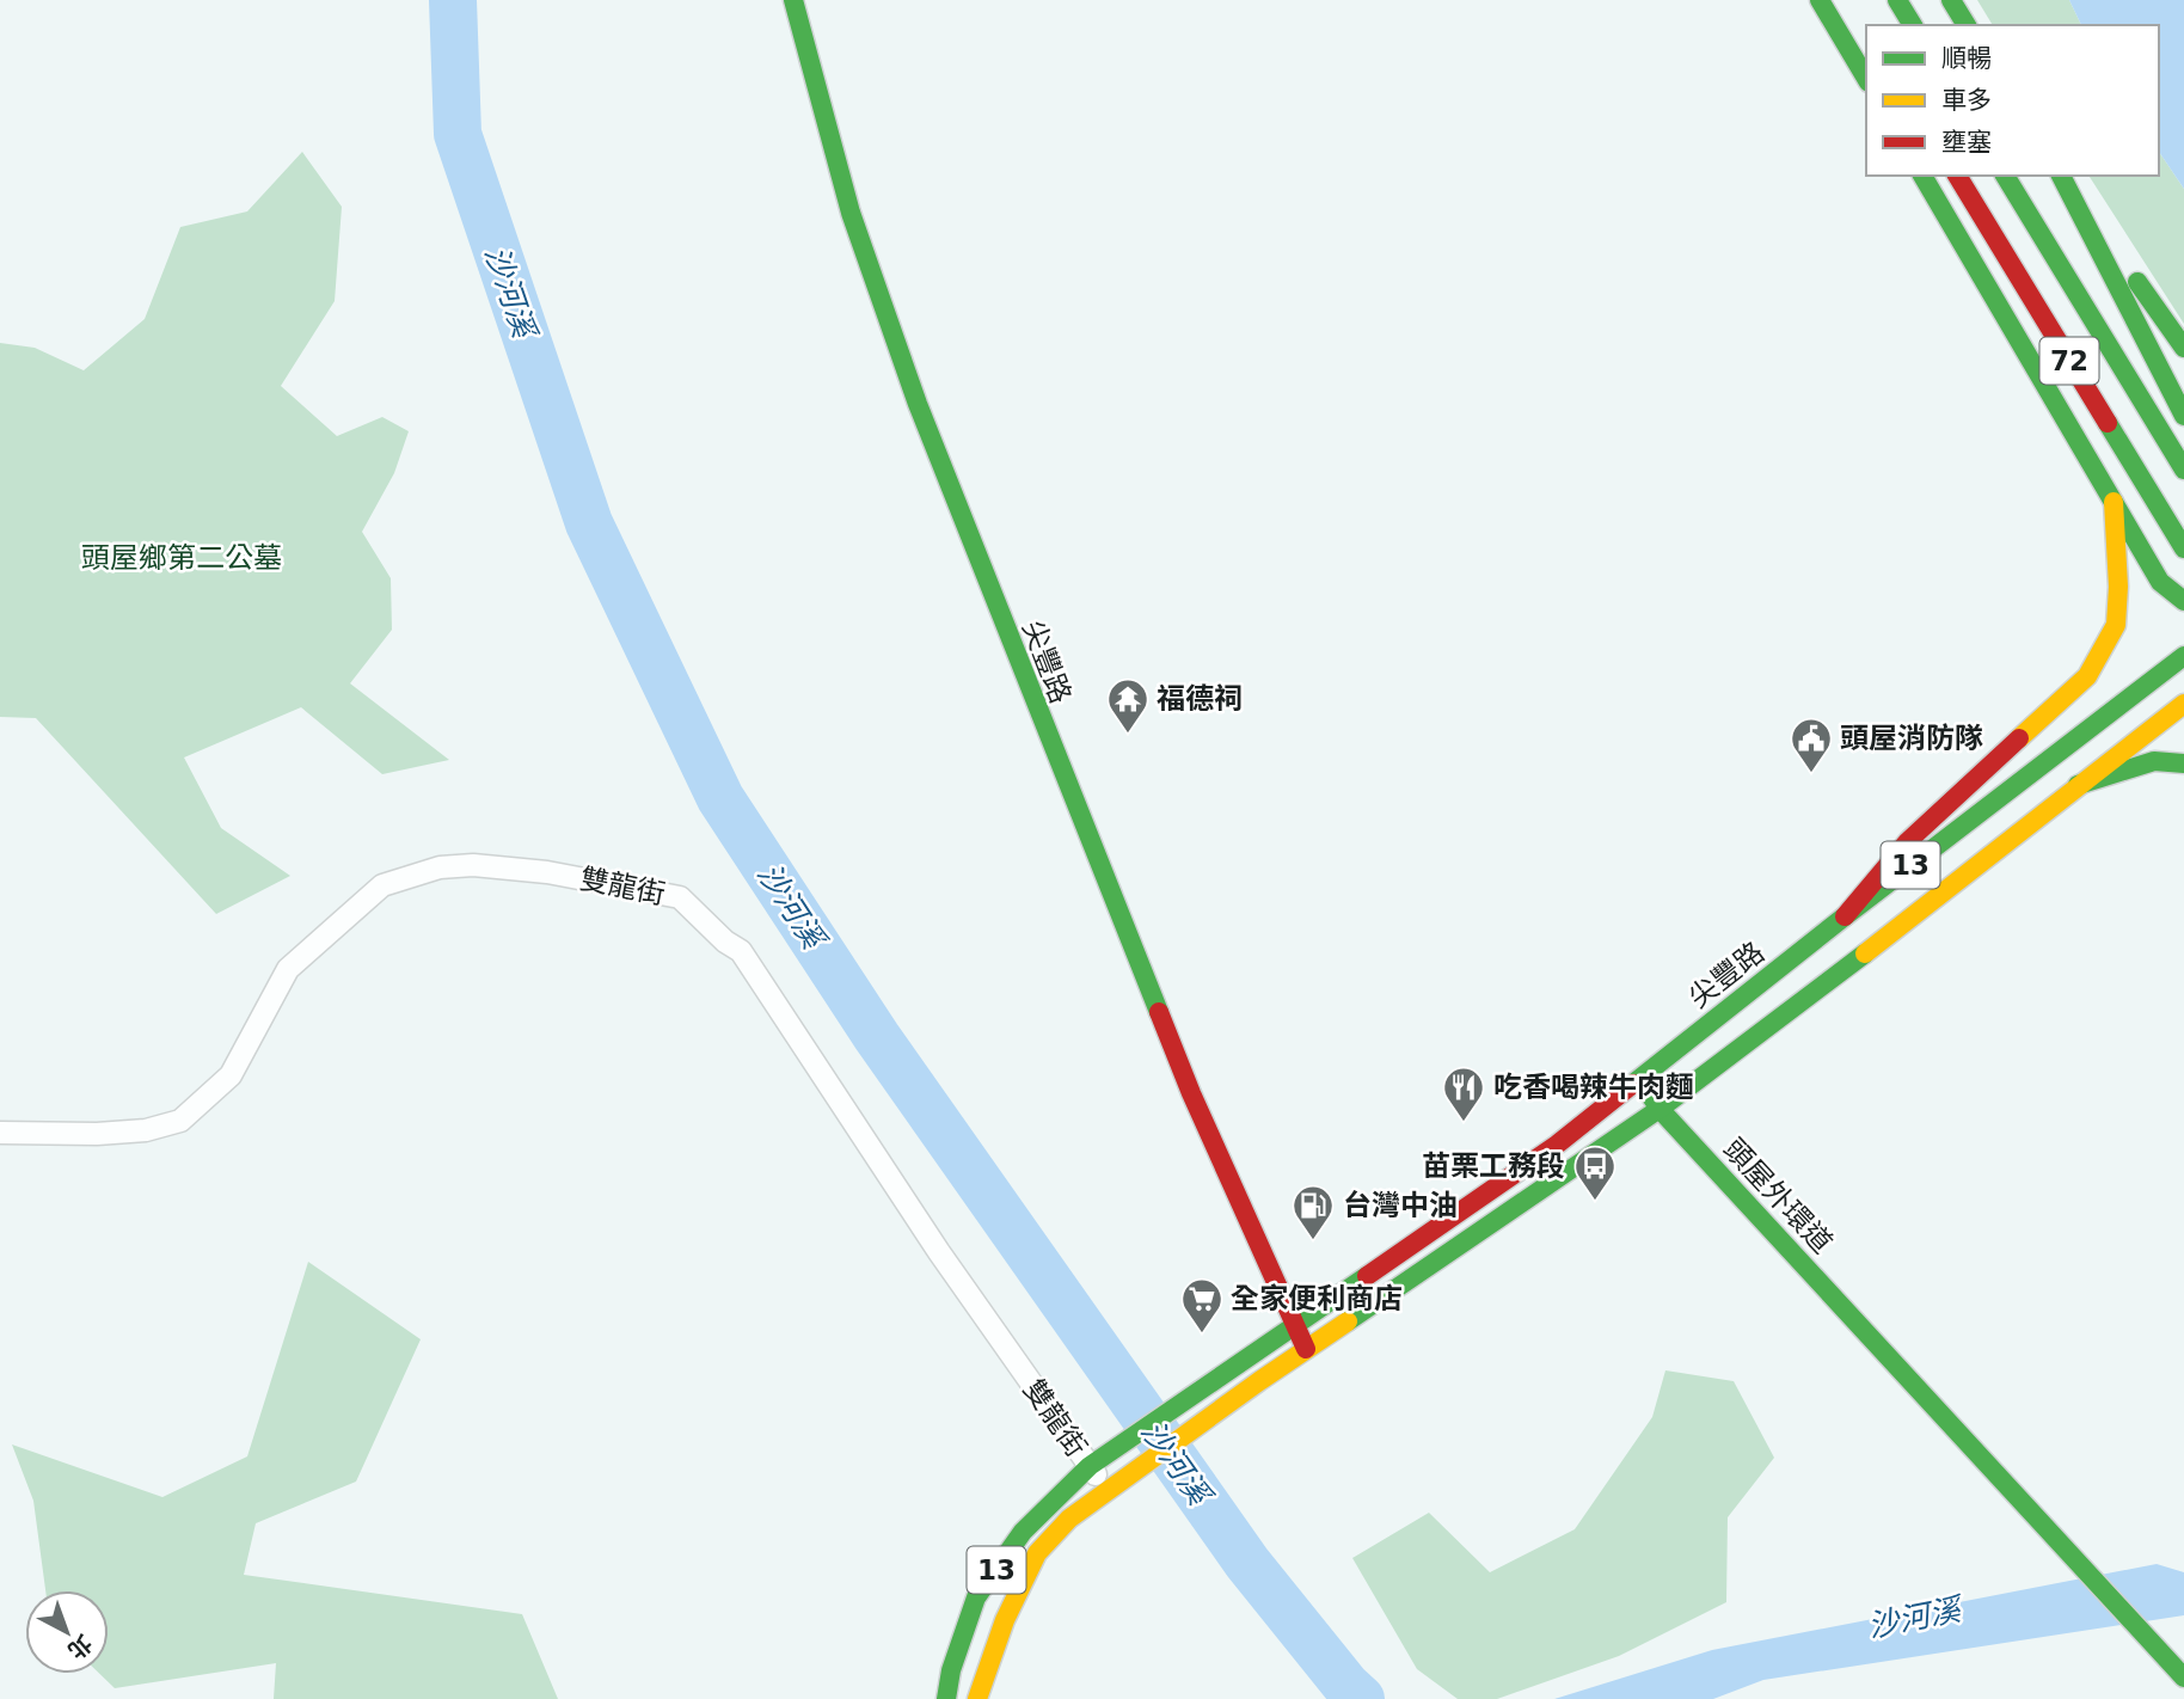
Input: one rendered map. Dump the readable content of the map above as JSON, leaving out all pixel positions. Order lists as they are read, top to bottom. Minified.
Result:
{"streets":{"main road":["72","尖豐路","13","頭屋外環道"],"street":["雙龍街"]},"crossings":[["尖豐路","13"],["尖豐路","雙龍街"],["尖豐路","頭屋外環道"],["13","雙龍街"],["13","頭屋外環道"]],"water":["沙河溪"],"parks":["頭屋鄉第二公墓"],"places":{"temple":["福德祠"],"public building":["頭屋消防隊"],"restaurant":["吃香喝辣牛肉麵"],"bus stop":["苗栗工務段"],"fuel station":["台灣中油"],"supermarket":["全家便利商店"]},"legend":["順暢","車多","壅塞"],"north":"bottom right"}
